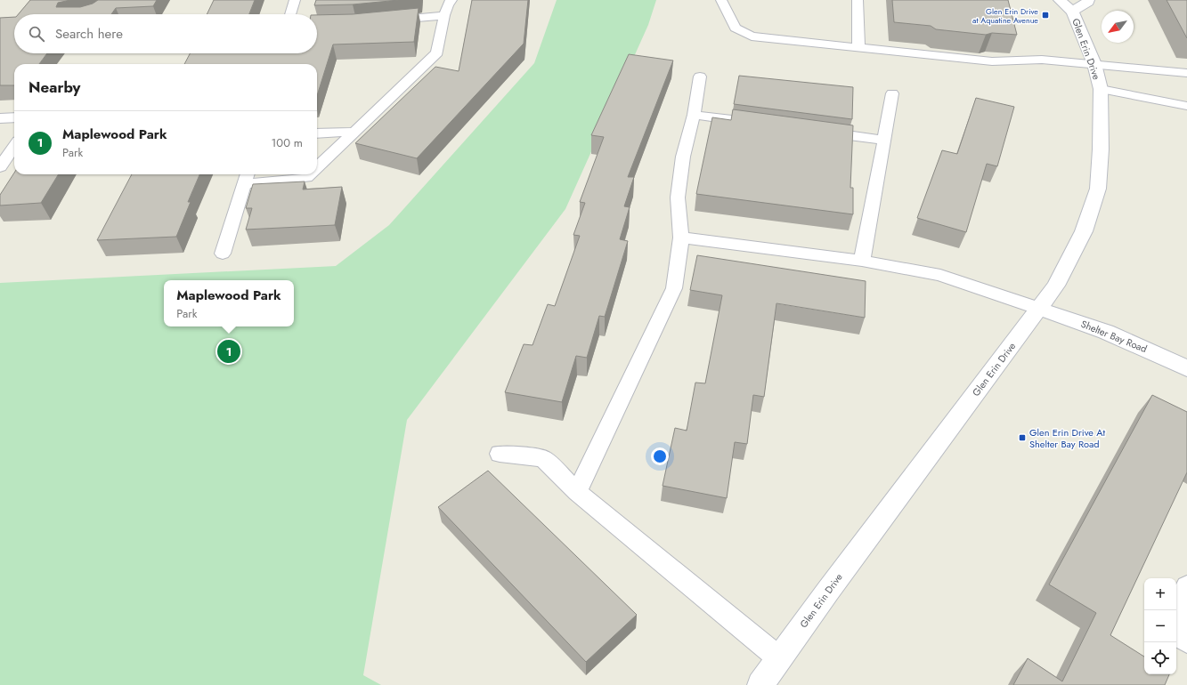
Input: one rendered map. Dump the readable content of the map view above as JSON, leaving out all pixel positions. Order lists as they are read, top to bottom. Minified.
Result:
{"streets":{"street":["Glen Erin Drive","Shelter Bay Road"]},"crossings":[["Glen Erin Drive","Shelter Bay Road"]],"places":{"transit":["Glen Erin Drive at Aquatine Avenue","Glen Erin Drive At Shelter Bay Road"]},"north":"bottom left","page":{"search":"Search here","heading":"Nearby","list":[{"mark":"1","name":"Maplewood Park","note":"Park","value":"100 m"}],"popup":["Maplewood Park","Park"],"pins":"1","map_buttons":["+","−"]}}
